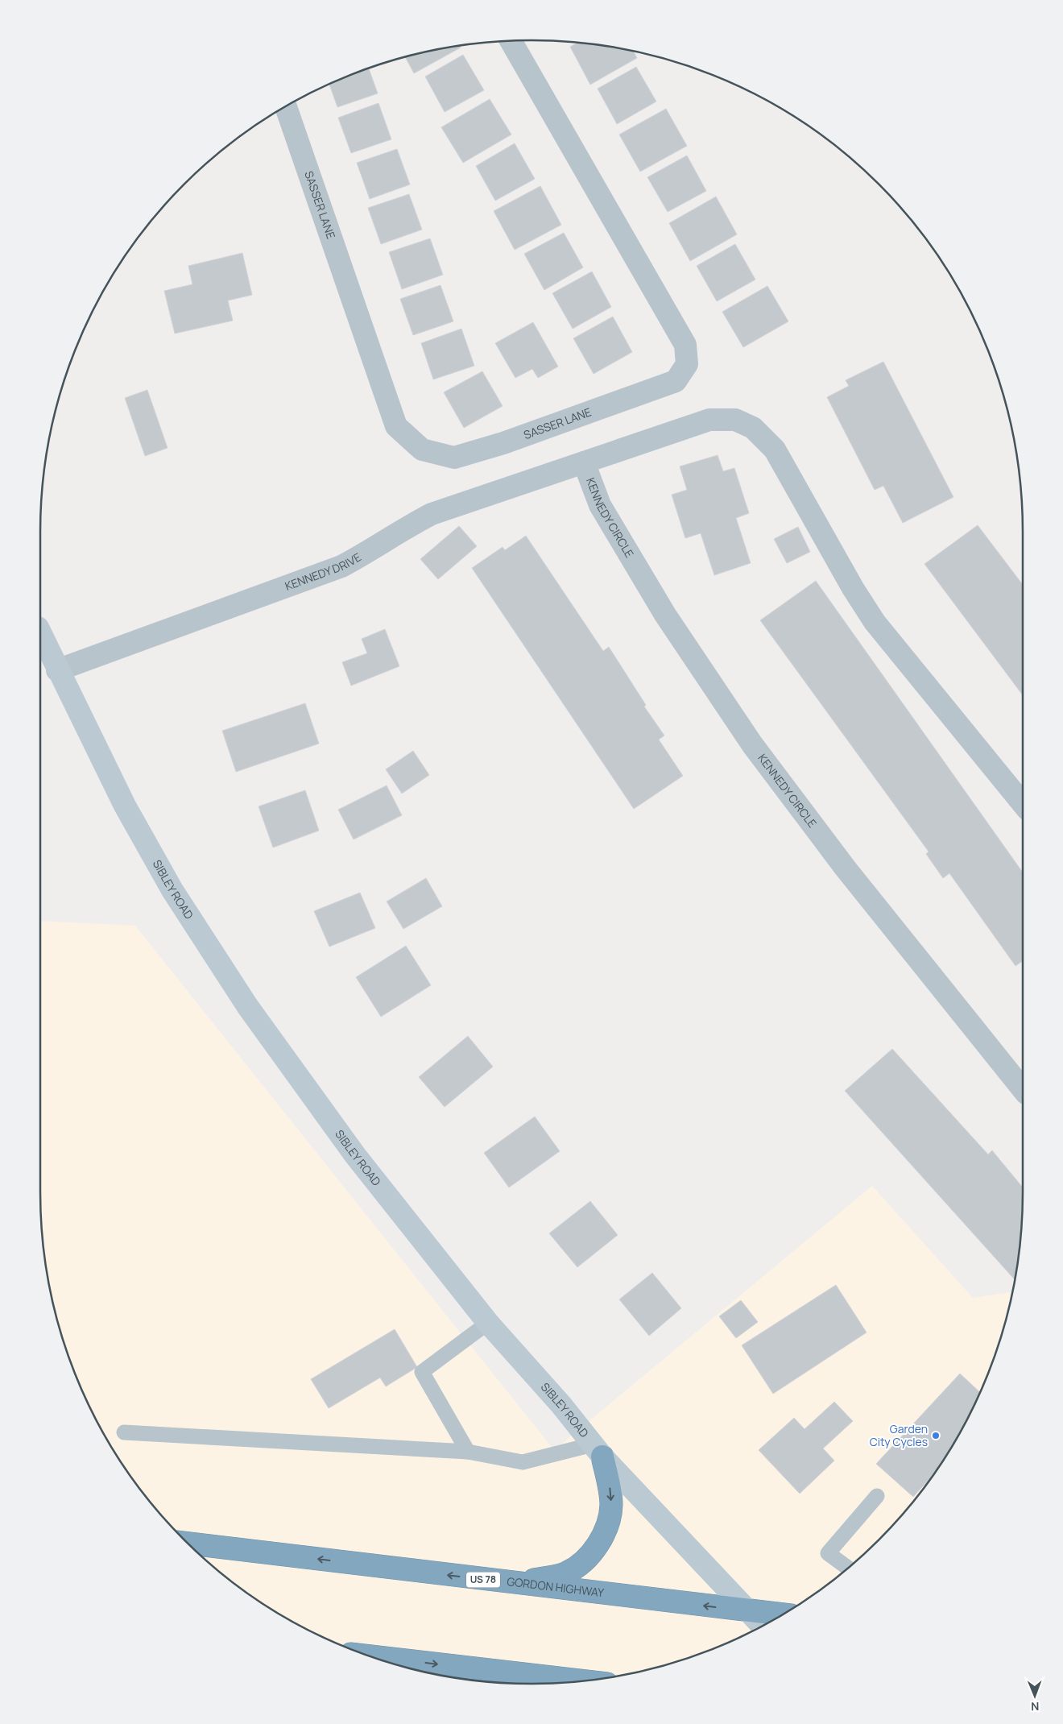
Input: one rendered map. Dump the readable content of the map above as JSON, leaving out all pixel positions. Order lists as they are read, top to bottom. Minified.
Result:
{"streets":{"highway":["US 78","GORDON HIGHWAY"],"street":["SASSER LANE","KENNEDY CIRCLE","KENNEDY DRIVE","SIBLEY ROAD"]},"crossings":[["KENNEDY CIRCLE","KENNEDY DRIVE"],["KENNEDY DRIVE","SIBLEY ROAD"],["SIBLEY ROAD","GORDON HIGHWAY"]],"places":["Garden City Cycles"],"north":"bottom"}
